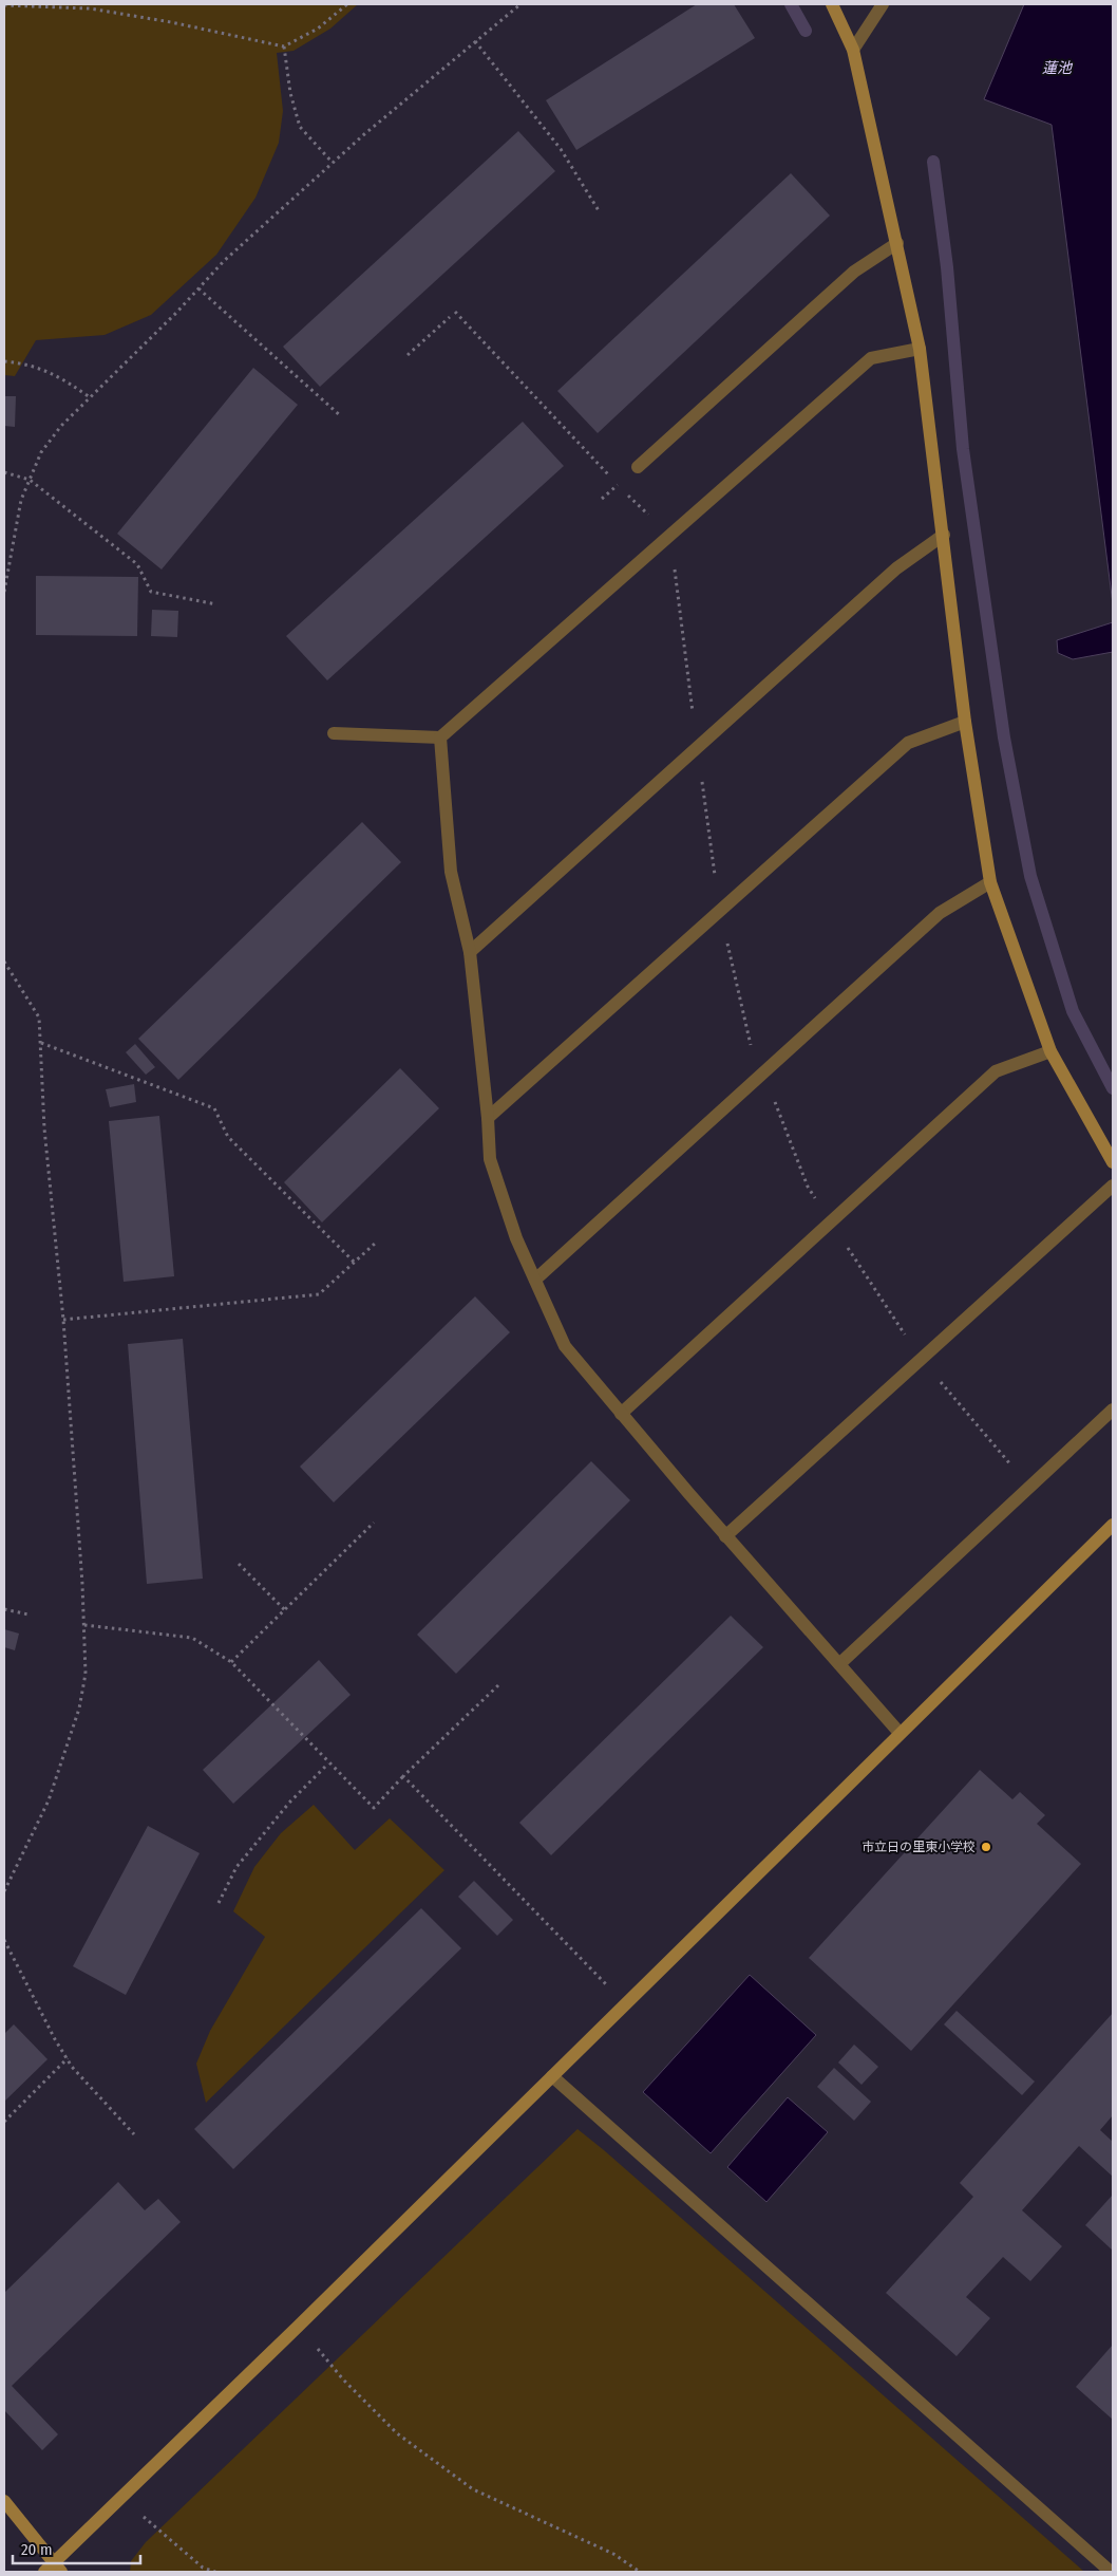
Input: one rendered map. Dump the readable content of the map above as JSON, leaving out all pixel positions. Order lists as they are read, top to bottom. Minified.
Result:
{"water":["蓮池"],"places":["市立日の里東小学校"],"scale_bar":"20 m"}
